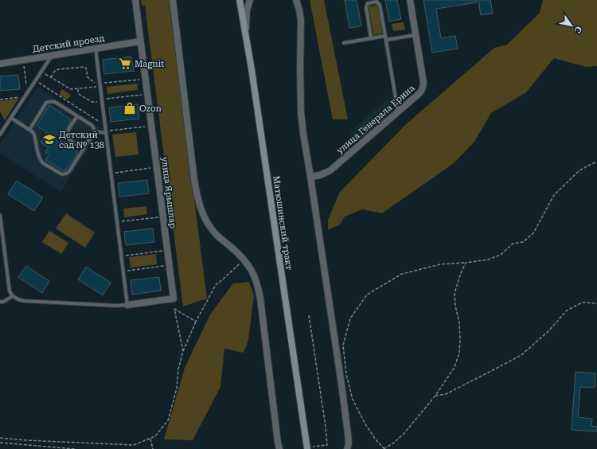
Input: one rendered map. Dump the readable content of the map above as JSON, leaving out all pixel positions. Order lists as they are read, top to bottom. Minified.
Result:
{"streets":{"main road":["Матюшинский тракт"],"street":["Детский проезд","улица Генерала Ерина","улица Ярышлар"]},"crossings":[["Детский проезд","улица Ярышлар"]],"places":{"supermarket":["Magnit"],"shop":["Ozon"],"school or university":["Детский сад № 138"]},"north":"bottom right"}
